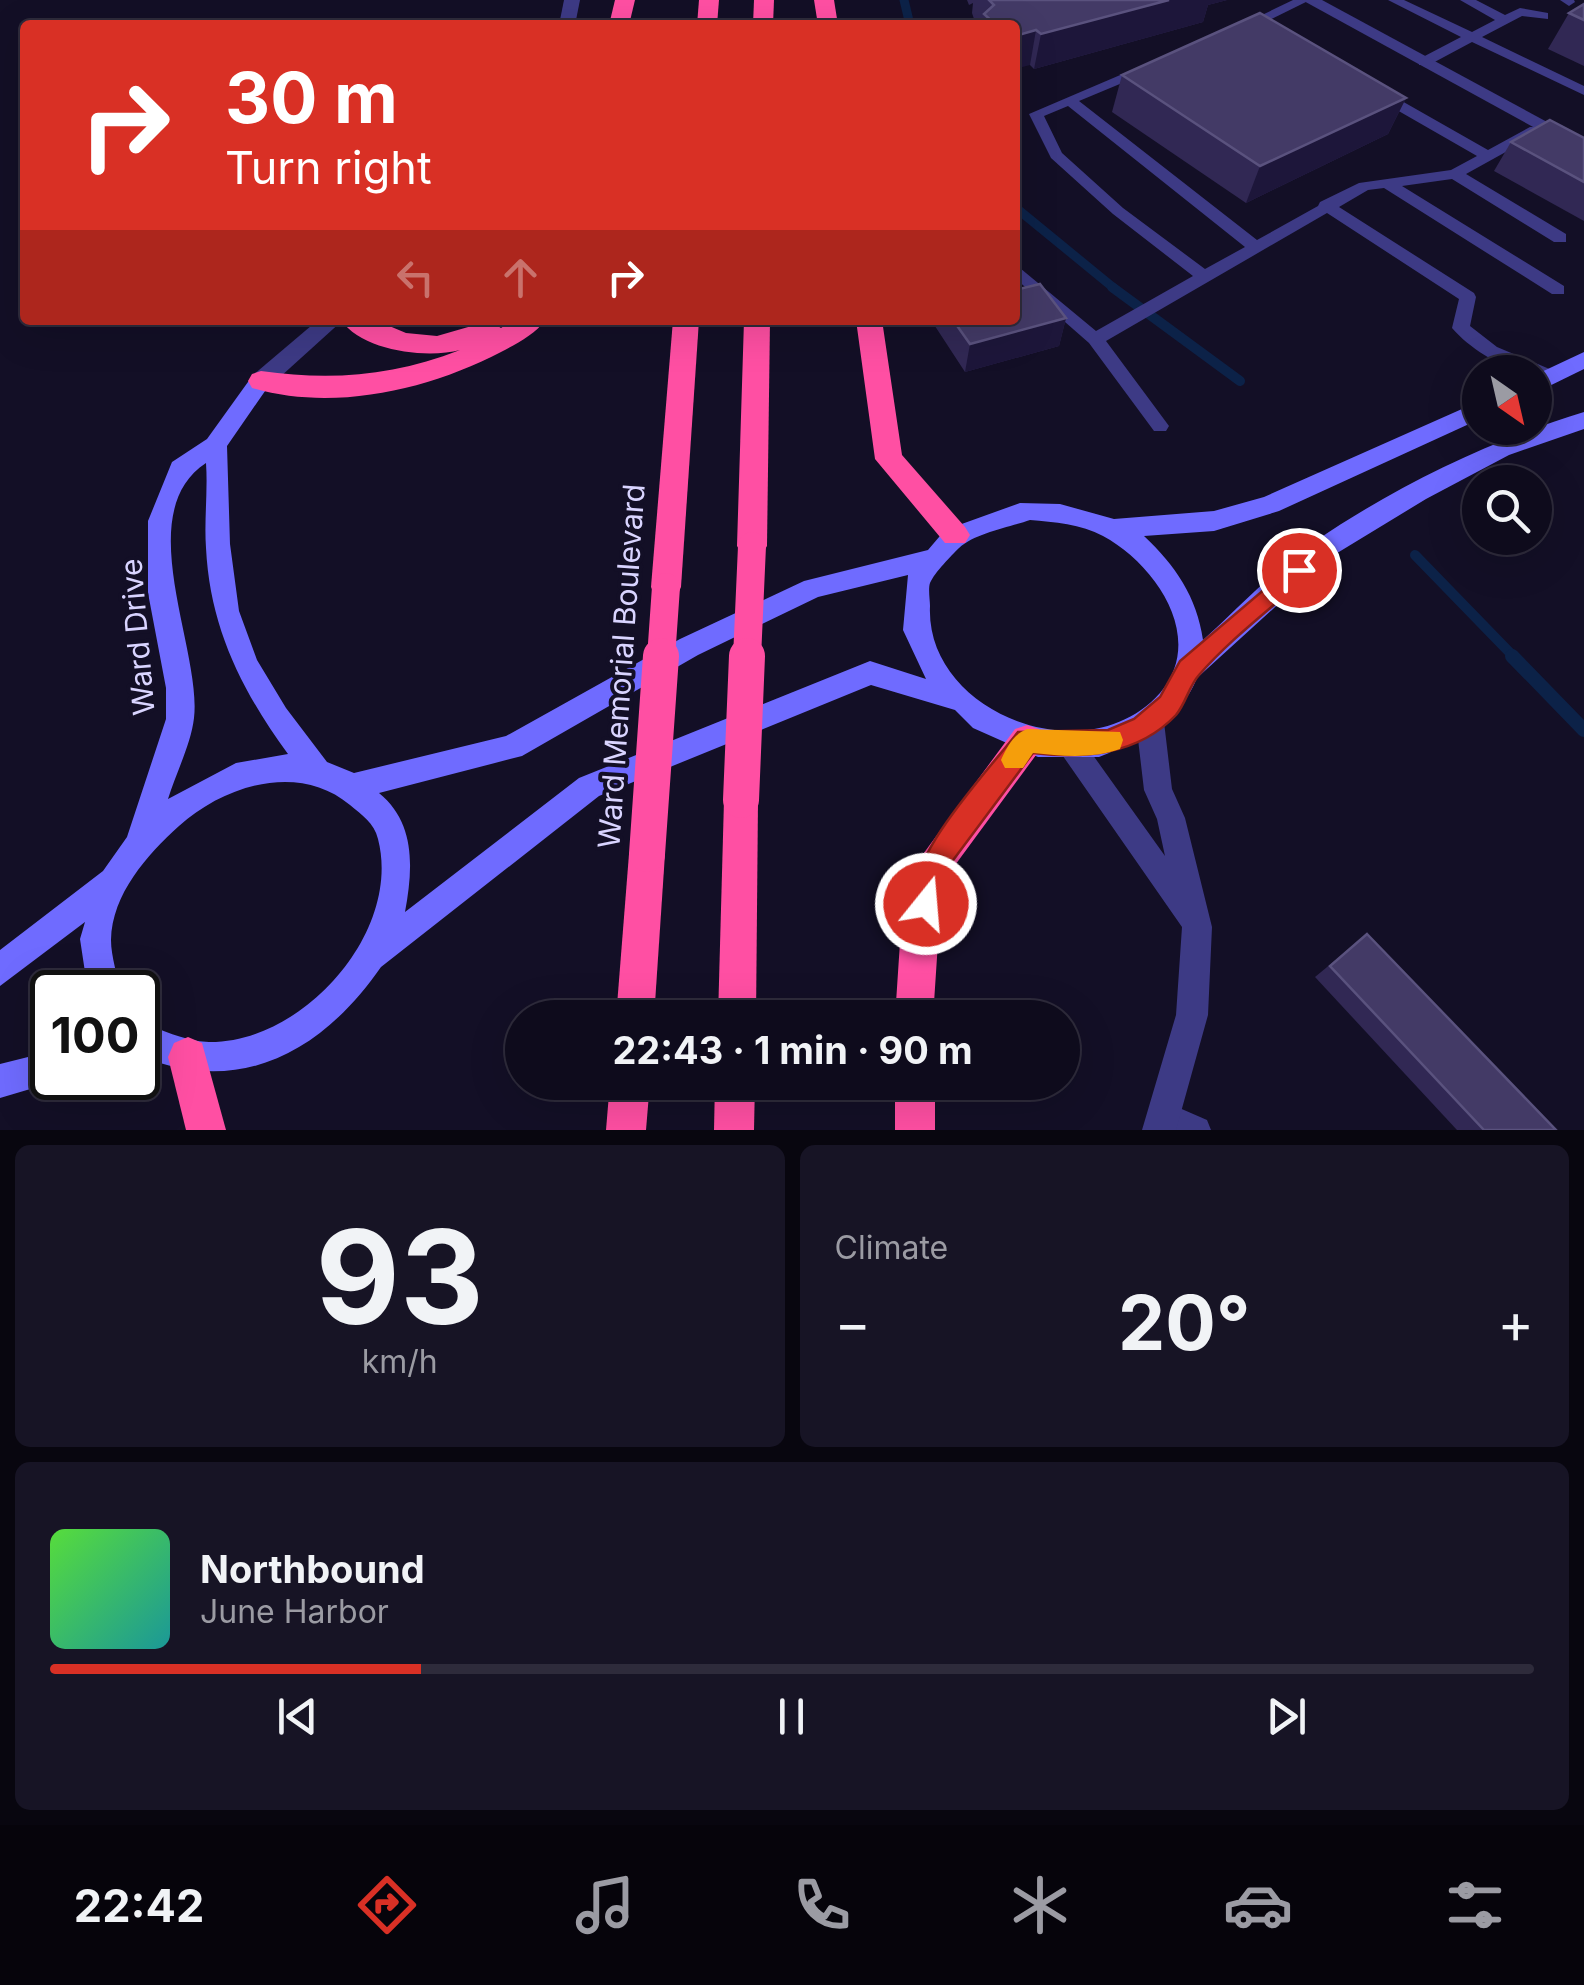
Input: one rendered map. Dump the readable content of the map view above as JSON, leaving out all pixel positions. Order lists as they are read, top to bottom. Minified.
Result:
{"streets":{"highway":["Ward Memorial Boulevard"],"main road":["Ward Drive"]},"north":"bottom right","page":{"turn":["30 m","Turn right"],"limit":"100","trip":"22:43 · 1 min · 90 m","tile":[["93","km/h"],"Climate"],"heat":["−","20°","+"],"song":["Northbound","June Harbor"],"tabs":"22:42"}}
